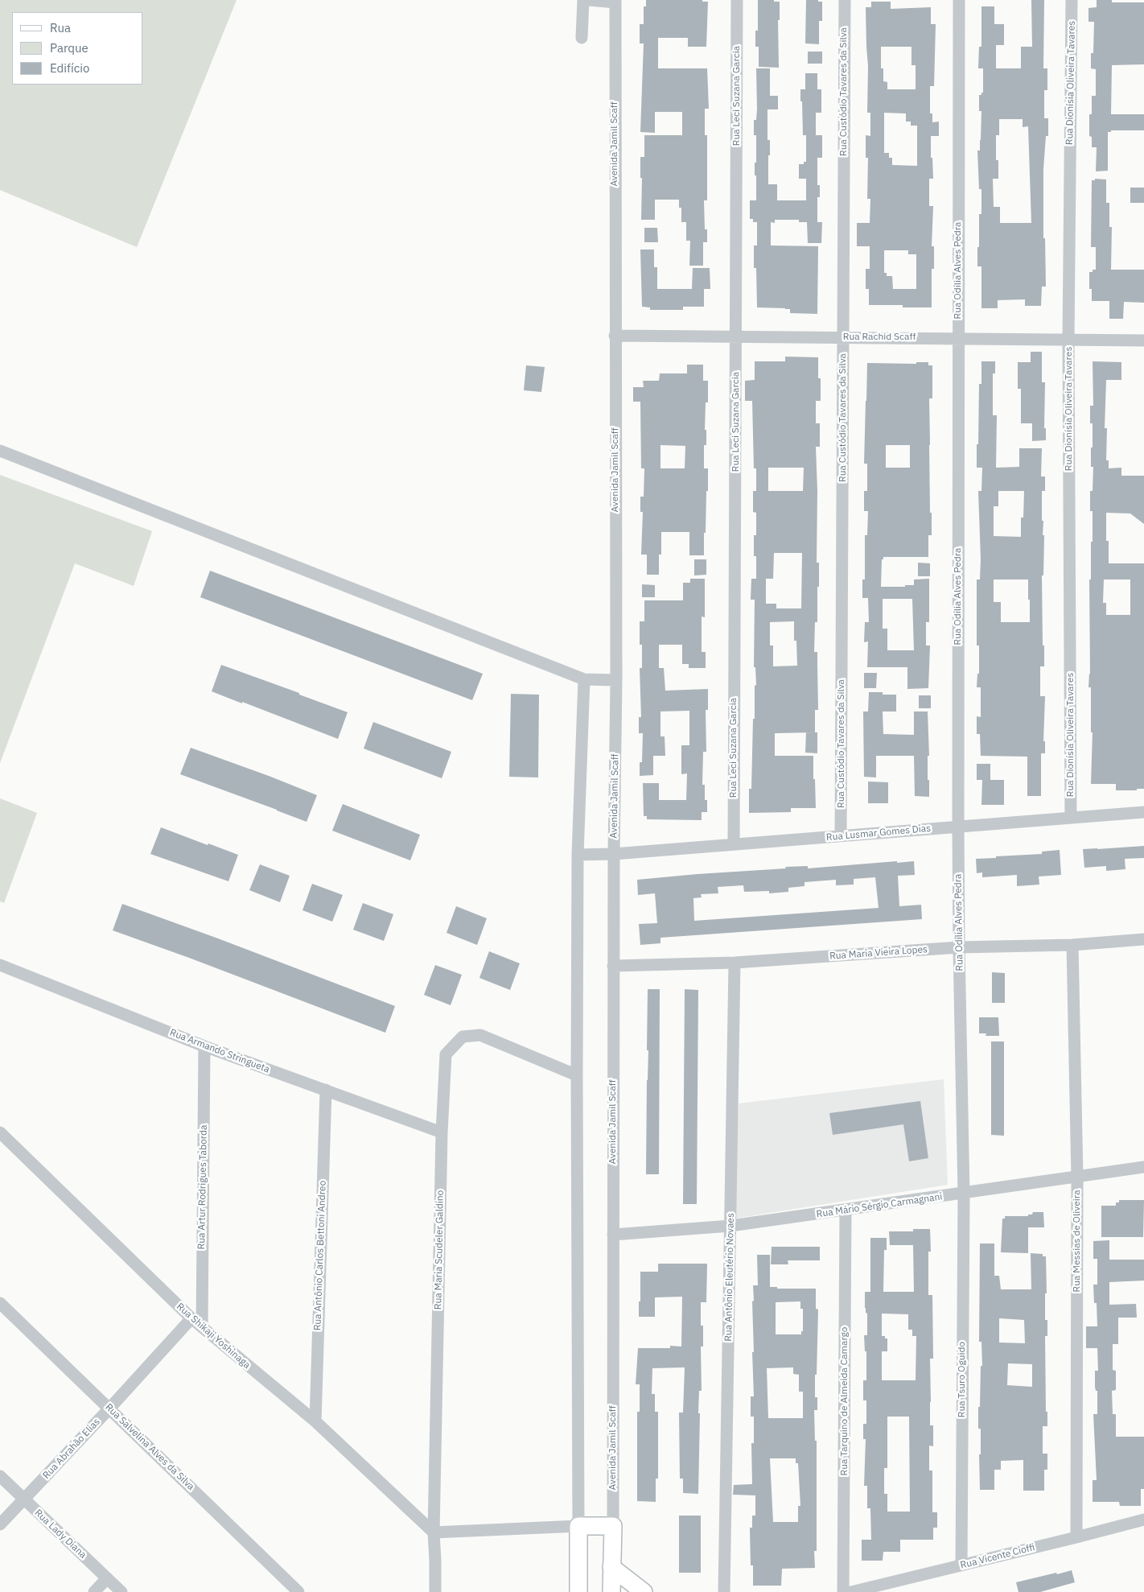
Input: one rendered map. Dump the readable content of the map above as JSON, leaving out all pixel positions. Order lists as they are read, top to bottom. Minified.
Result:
{"streets":{"street":["Rua Dionísia Oliveira Tavares","Rua Custódio Tavares da Silva","Rua Leci Suzana Garcia","Avenida Jamil Scaff","Rua Odília Alves Pedra","Rua Rachid Scaff","Rua Lusmar Gomes Dias","Rua Maria Vieira Lopes","Rua Armando Stringueta","Rua Artur Rodrigues Taborda","Rua Mário Sérgio Carmagnani","Rua Messias de Oliveira","Rua Maria Scudeler Galdino","Rua Antônio Carlos Bettoni Andreo","Rua Antônio Eleutério Novaes","Rua Shikaji Yoshinaga","Rua Tsuro Oguido","Rua Tarquino de Almeida Camargo","Rua Salvelina Alves da Silva","Rua Abrahão Elias","Rua Lady Diana","Rua Vicente Cioffi"]},"crossings":[["Rua Dionísia Oliveira Tavares","Rua Rachid Scaff"],["Rua Dionísia Oliveira Tavares","Rua Lusmar Gomes Dias"],["Rua Custódio Tavares da Silva","Rua Rachid Scaff"],["Rua Custódio Tavares da Silva","Rua Lusmar Gomes Dias"],["Rua Leci Suzana Garcia","Rua Rachid Scaff"],["Rua Leci Suzana Garcia","Rua Lusmar Gomes Dias"],["Avenida Jamil Scaff","Rua Rachid Scaff"],["Avenida Jamil Scaff","Rua Lusmar Gomes Dias"],["Avenida Jamil Scaff","Rua Maria Vieira Lopes"],["Avenida Jamil Scaff","Rua Mário Sérgio Carmagnani"],["Rua Odília Alves Pedra","Rua Rachid Scaff"],["Rua Odília Alves Pedra","Rua Lusmar Gomes Dias"],["Rua Odília Alves Pedra","Rua Maria Vieira Lopes"],["Rua Odília Alves Pedra","Rua Mário Sérgio Carmagnani"],["Rua Odília Alves Pedra","Rua Tsuro Oguido"],["Rua Maria Vieira Lopes","Rua Messias de Oliveira"],["Rua Maria Vieira Lopes","Rua Antônio Eleutério Novaes"],["Rua Armando Stringueta","Rua Artur Rodrigues Taborda"],["Rua Armando Stringueta","Rua Maria Scudeler Galdino"],["Rua Armando Stringueta","Rua Antônio Carlos Bettoni Andreo"],["Rua Artur Rodrigues Taborda","Rua Shikaji Yoshinaga"],["Rua Mário Sérgio Carmagnani","Rua Messias de Oliveira"],["Rua Mário Sérgio Carmagnani","Rua Antônio Eleutério Novaes"],["Rua Mário Sérgio Carmagnani","Rua Tsuro Oguido"],["Rua Mário Sérgio Carmagnani","Rua Tarquino de Almeida Camargo"],["Rua Messias de Oliveira","Rua Vicente Cioffi"],["Rua Maria Scudeler Galdino","Rua Shikaji Yoshinaga"],["Rua Antônio Carlos Bettoni Andreo","Rua Shikaji Yoshinaga"],["Rua Shikaji Yoshinaga","Rua Abrahão Elias"],["Rua Tsuro Oguido","Rua Vicente Cioffi"],["Rua Salvelina Alves da Silva","Rua Abrahão Elias"],["Rua Abrahão Elias","Rua Lady Diana"]],"legend":["Rua","Parque","Edifício"]}
